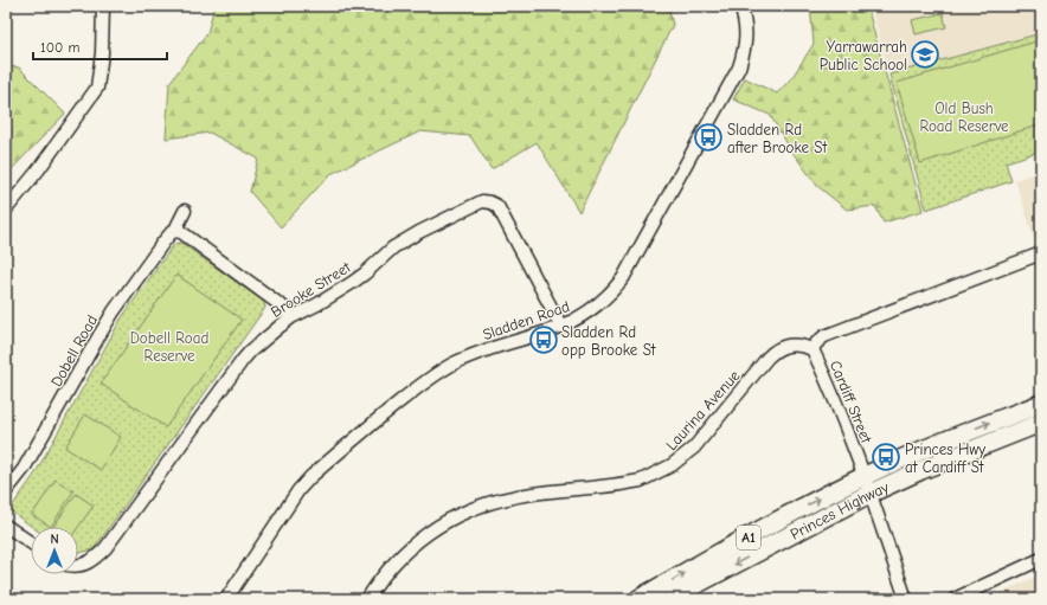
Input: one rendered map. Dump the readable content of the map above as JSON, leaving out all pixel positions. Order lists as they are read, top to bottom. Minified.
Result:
{"streets":{"highway":["Princes Highway","A1"],"street":["Brooke Street","Sladden Road","Dobell Road","Cardiff Street","Laurina Avenue"]},"crossings":[["Brooke Street","Sladden Road"],["Cardiff Street","Laurina Avenue"],["Cardiff Street","Princes Highway"]],"parks":["Old Bush Road Reserve","Dobell Road Reserve"],"places":{"school or university":["Yarrawarrah Public School"],"bus stop":["Sladden Rd after Brooke St","Sladden Rd opp Brooke St","Princes Hwy at Cardiff St"]},"scale_bar":"100 m","north":"top"}
